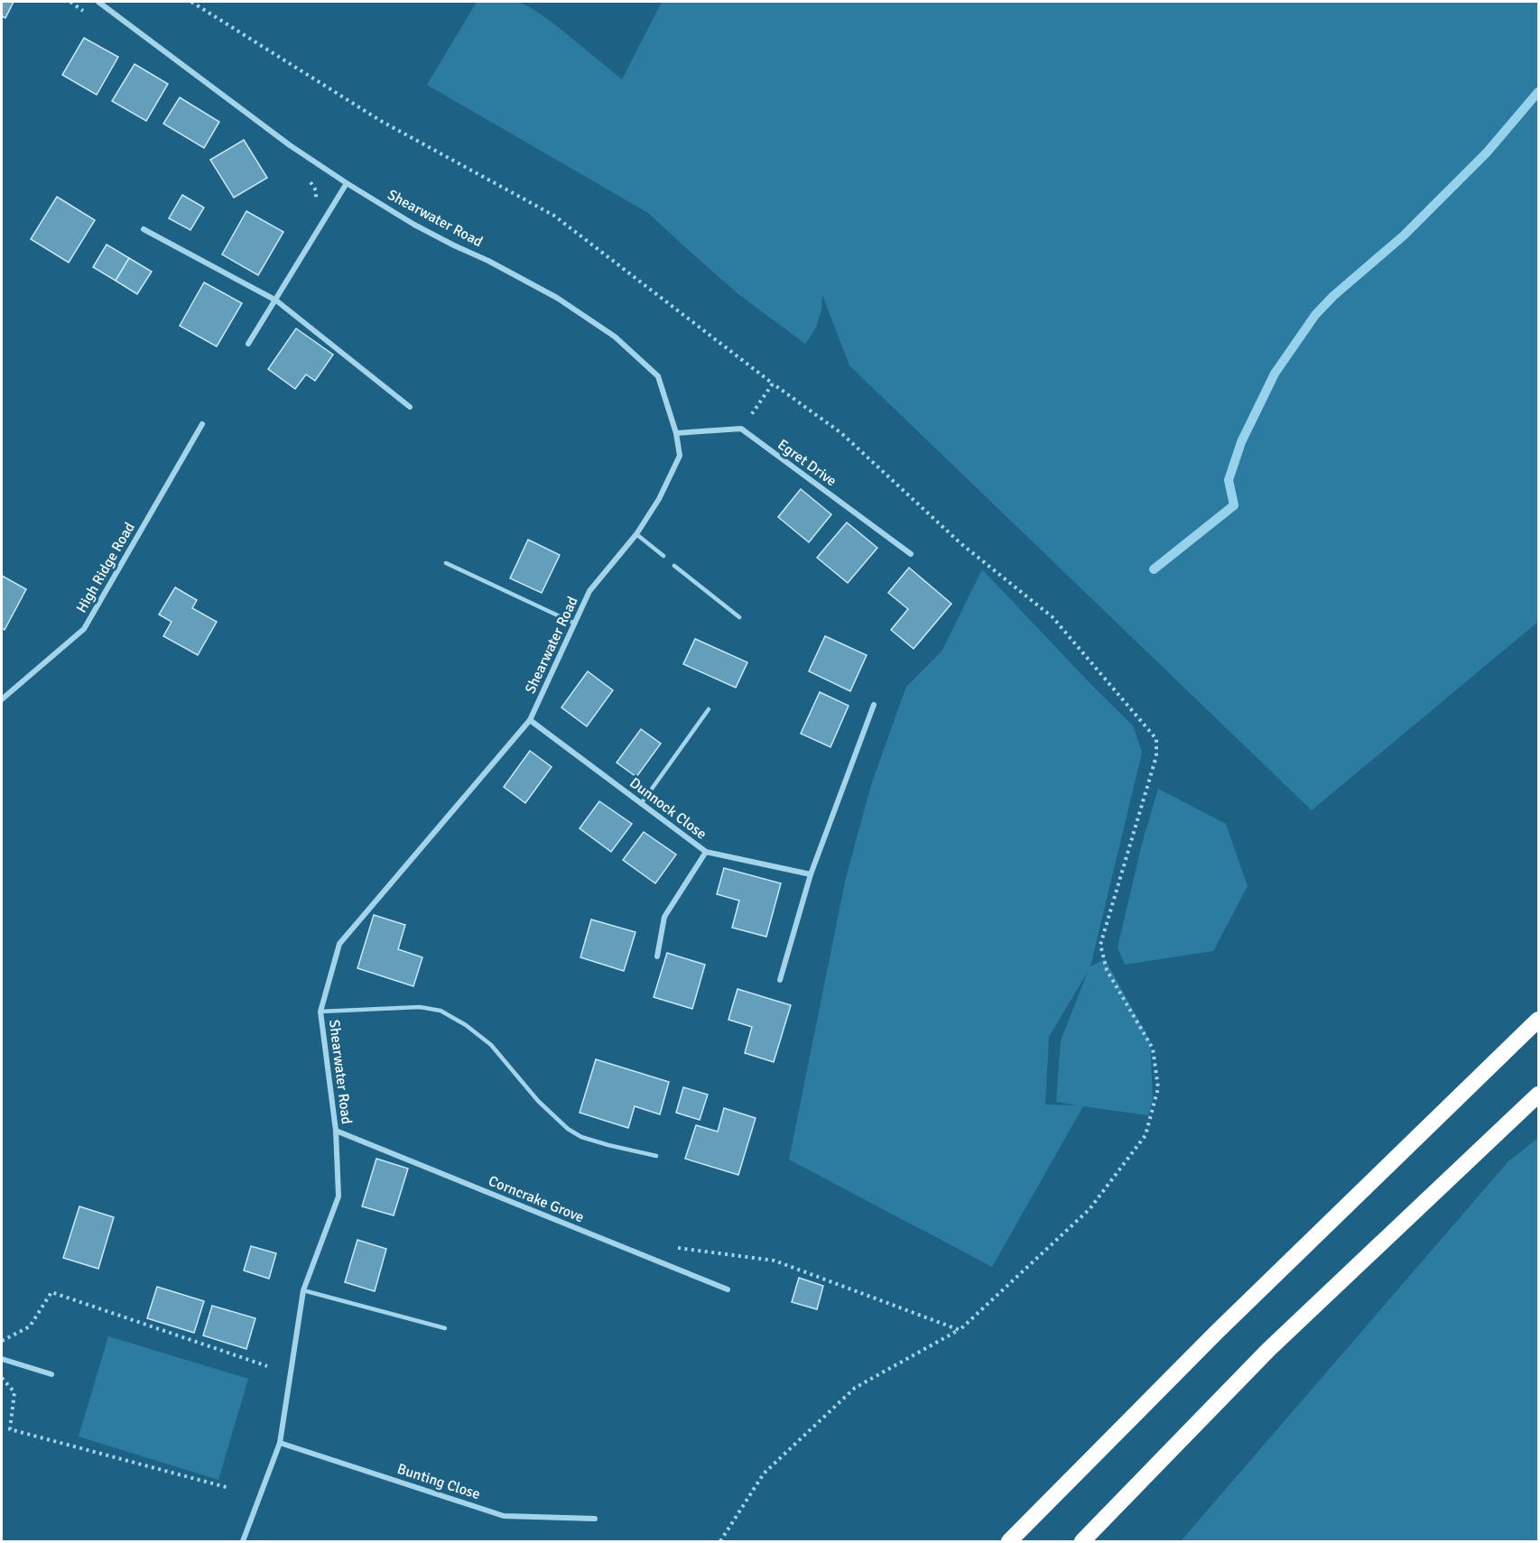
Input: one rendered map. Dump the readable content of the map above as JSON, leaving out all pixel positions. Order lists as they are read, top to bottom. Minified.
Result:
{"streets":{"street":["Shearwater Road","Egret Drive","High Ridge Road","Dunnock Close","Corncrake Grove","Bunting Close"]},"crossings":[["Shearwater Road","Dunnock Close"],["Shearwater Road","Corncrake Grove"],["Shearwater Road","Bunting Close"]]}
